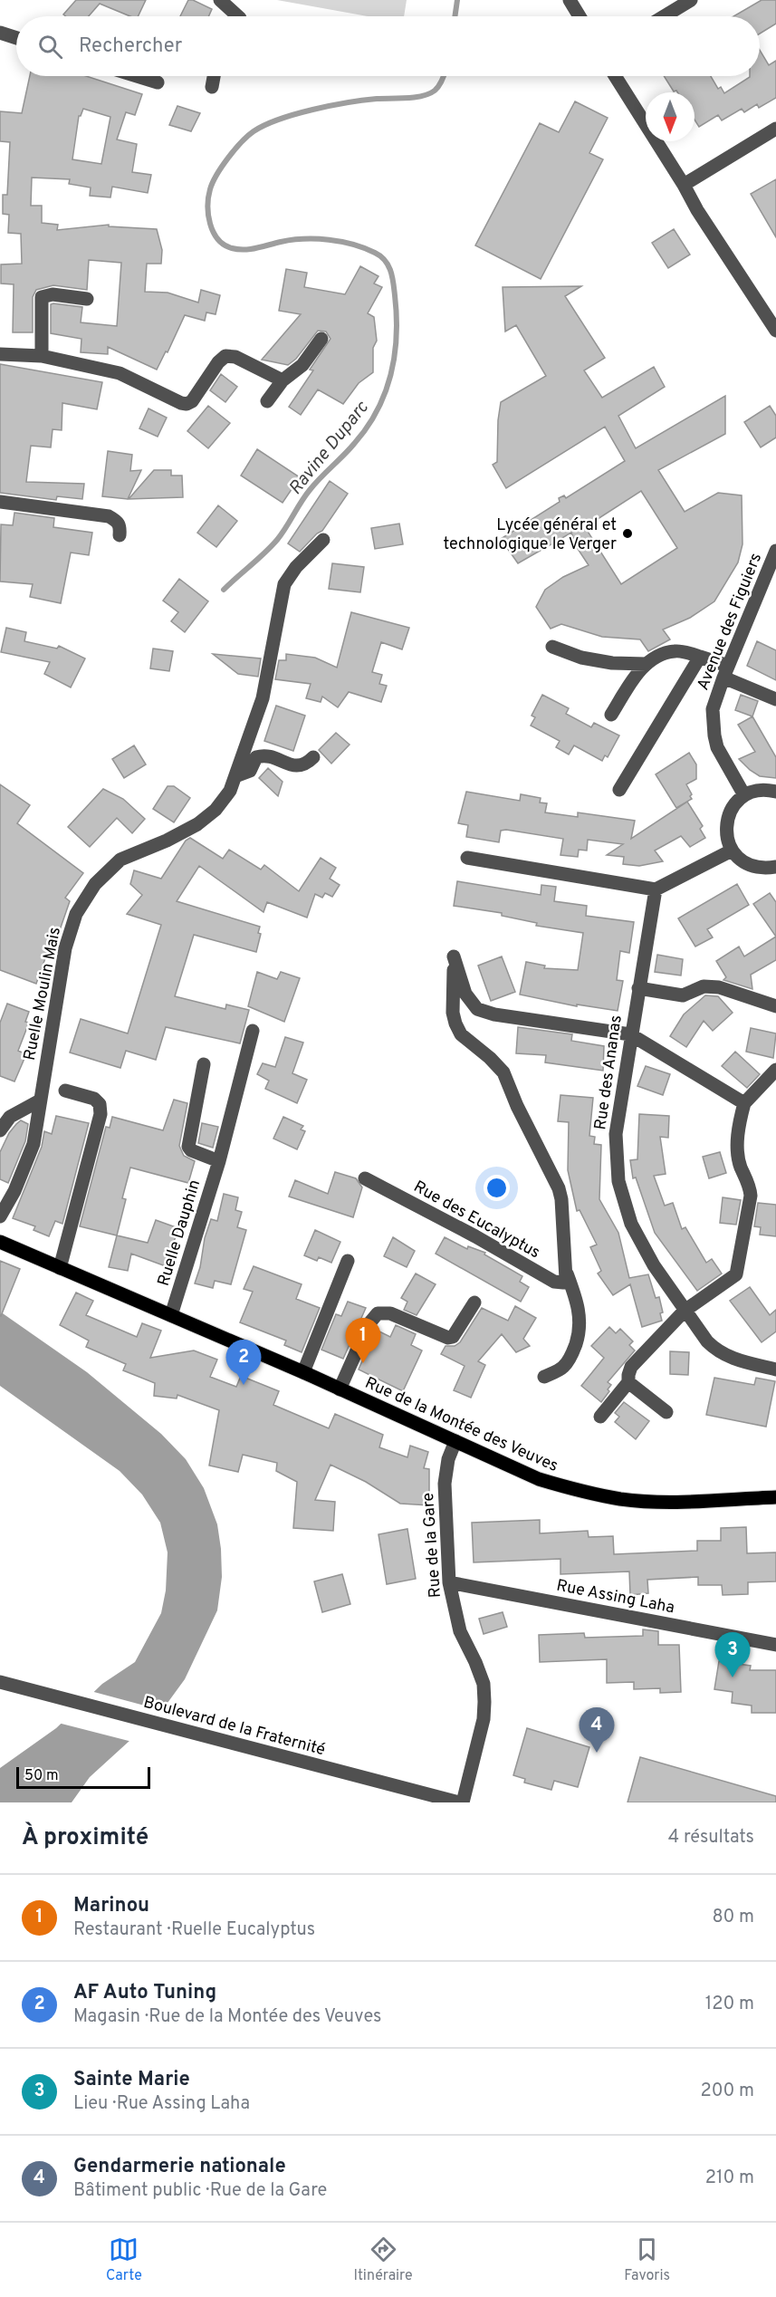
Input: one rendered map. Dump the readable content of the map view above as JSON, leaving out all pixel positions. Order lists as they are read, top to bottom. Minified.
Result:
{"streets":{"main road":["Rue de la Montée des Veuves"],"street":["Avenue des Figuiers","Ruelle Moulin Mais","Rue des Ananas","Rue des Eucalyptus","Ruelle Dauphin","Rue de la Gare","Rue Assing Laha","Boulevard de la Fraternité"]},"crossings":[["Rue des Ananas","Rue des Eucalyptus"],["Ruelle Dauphin","Rue de la Montée des Veuves"],["Rue de la Montée des Veuves","Rue de la Gare"],["Rue de la Gare","Rue Assing Laha"],["Rue de la Gare","Boulevard de la Fraternité"]],"water":["Ravine Duparc"],"places":["Lycée général et technologique le Verger"],"scale_bar":"50 m","north":"bottom","page":{"search":"Rechercher","pins":["1","2","3","4"],"scale":"50 m","heading":["À proximité","4 résultats"],"list":[{"mark":"1","name":"Marinou","note":"Restaurant · Ruelle Eucalyptus","value":"80 m"},{"mark":"2","name":"AF Auto Tuning","note":"Magasin · Rue de la Montée des Veuves","value":"120 m"},{"mark":"3","name":"Sainte Marie","note":"Lieu · Rue Assing Laha","value":"200 m"},{"mark":"4","name":"Gendarmerie nationale","note":"Bâtiment public · Rue de la Gare","value":"210 m"}],"nav":["Carte","Itinéraire","Favoris"]}}
